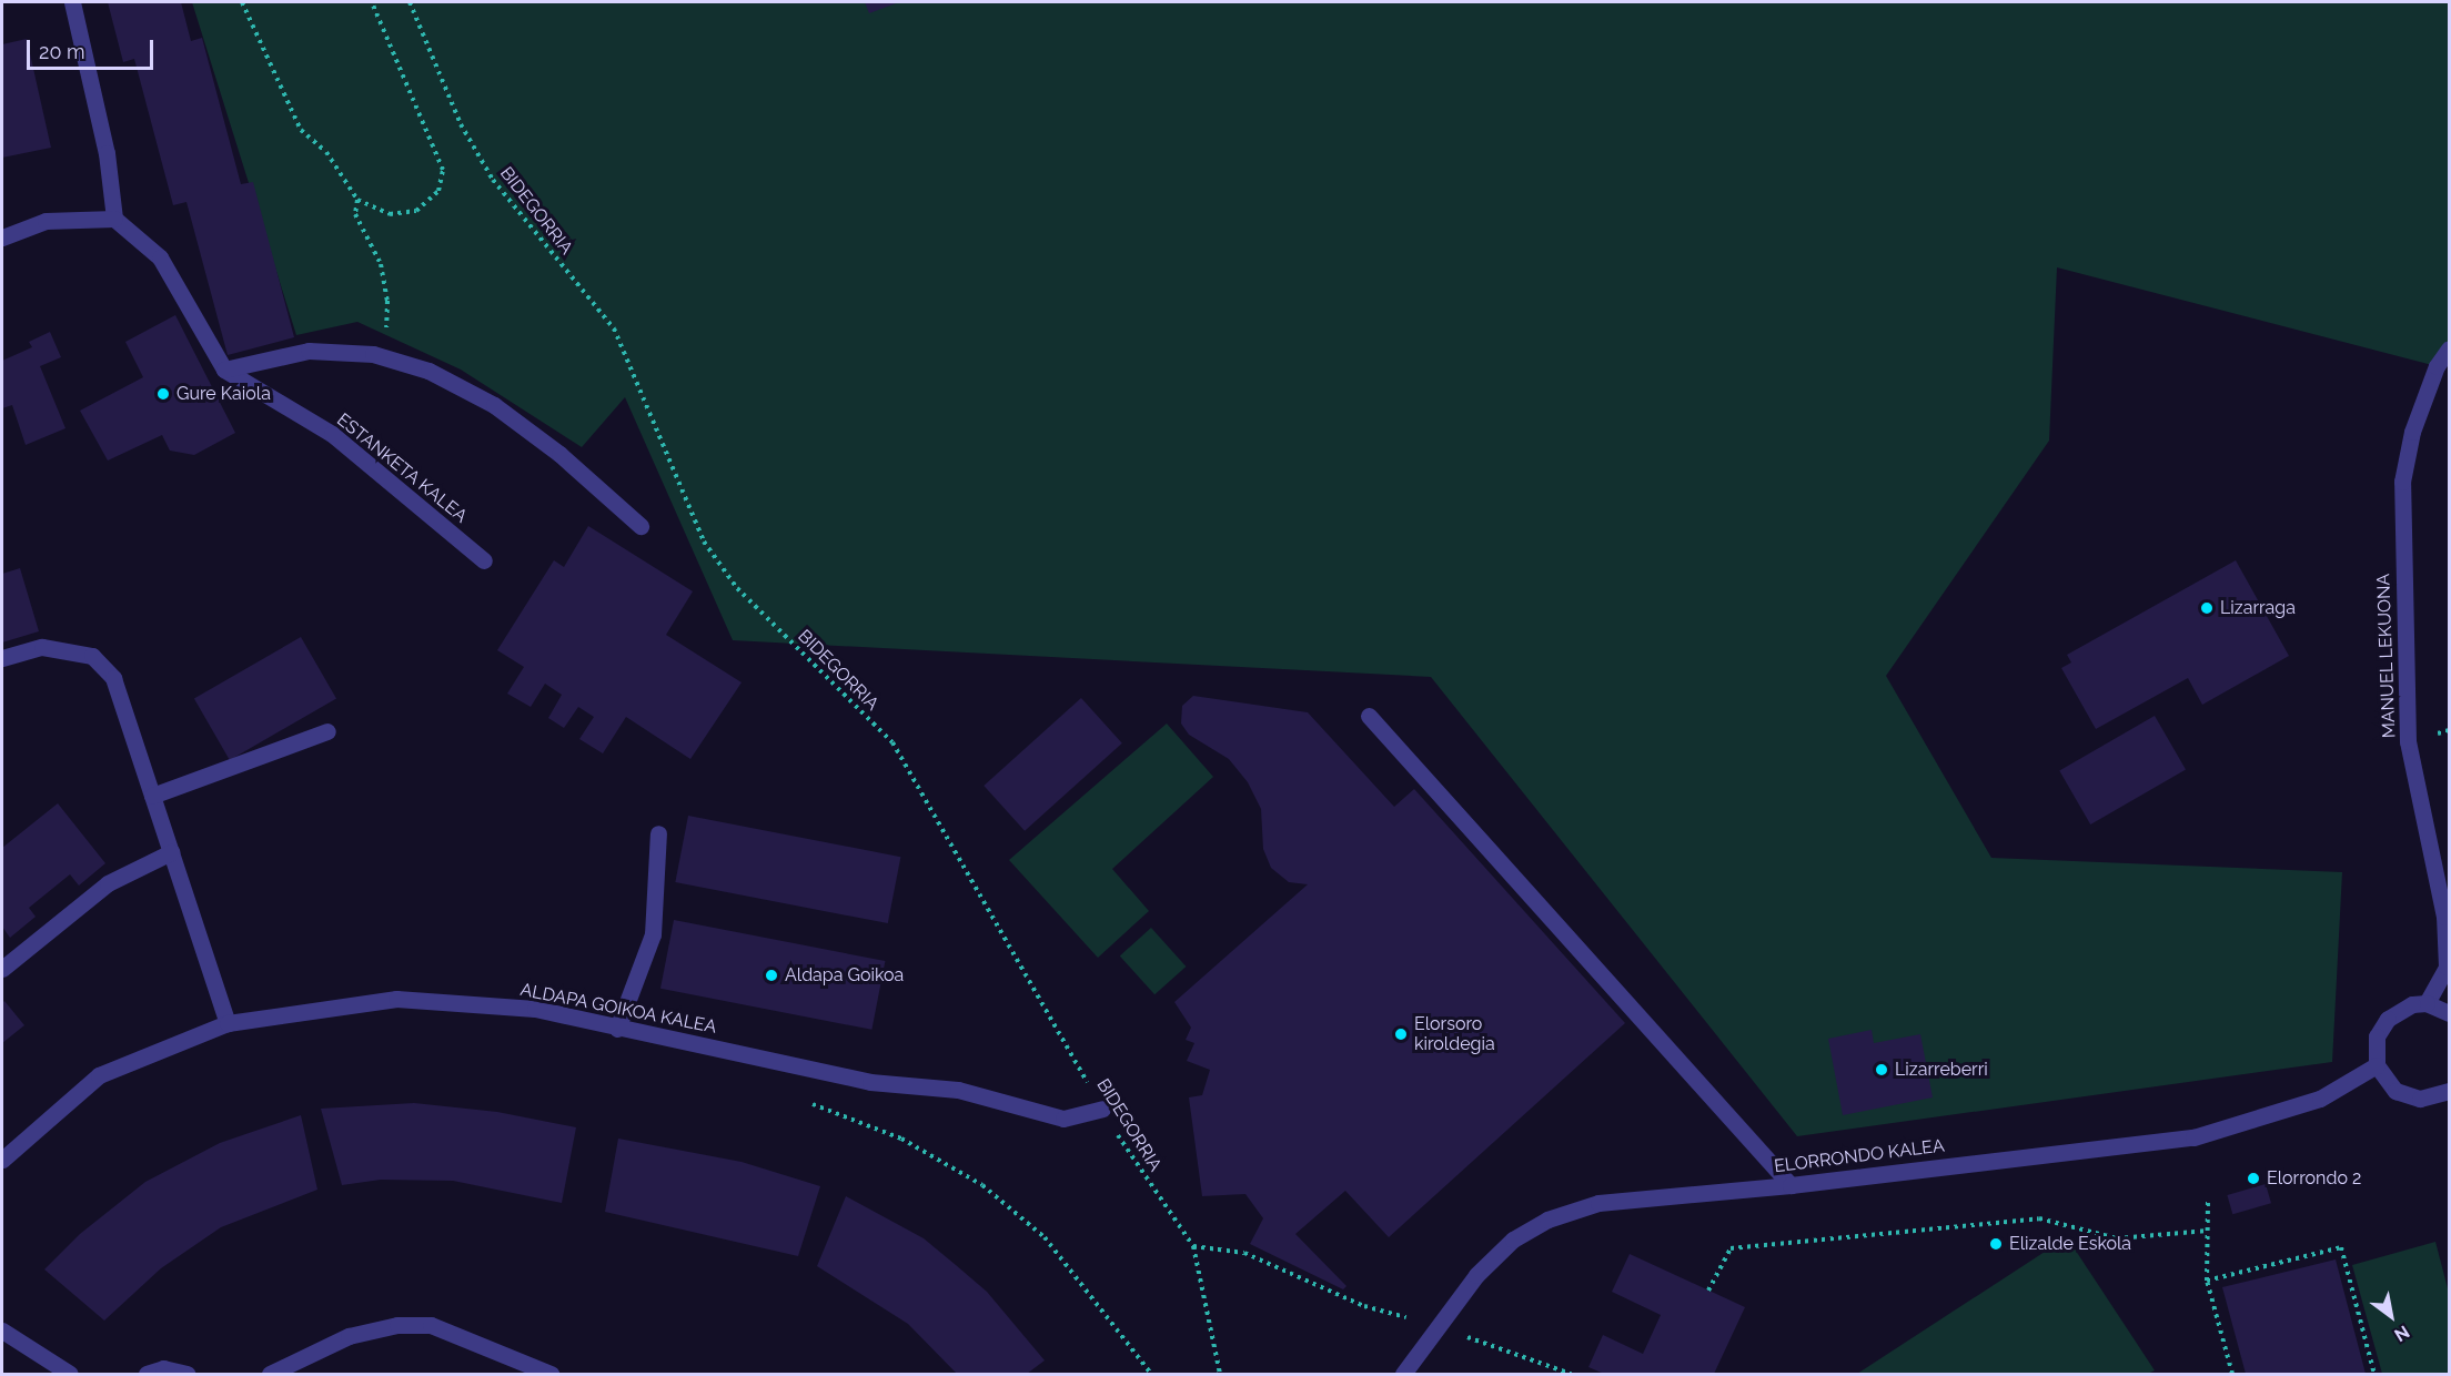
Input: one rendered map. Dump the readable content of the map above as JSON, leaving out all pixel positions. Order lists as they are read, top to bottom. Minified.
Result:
{"streets":{"street":["ESTANKETA KALEA","MANUEL LEKUONA","ALDAPA GOIKOA KALEA","ELORRONDO KALEA"],"path":["BIDEGORRIA"]},"crossings":[["BIDEGORRIA","ALDAPA GOIKOA KALEA"]],"places":["Gure Kaiola","Lizarraga","Aldapa Goikoa","Elorsoro kiroldegia","Lizarreberri","Elorrondo 2","Elizalde Eskola"],"scale_bar":"20 m","north":"bottom right"}
